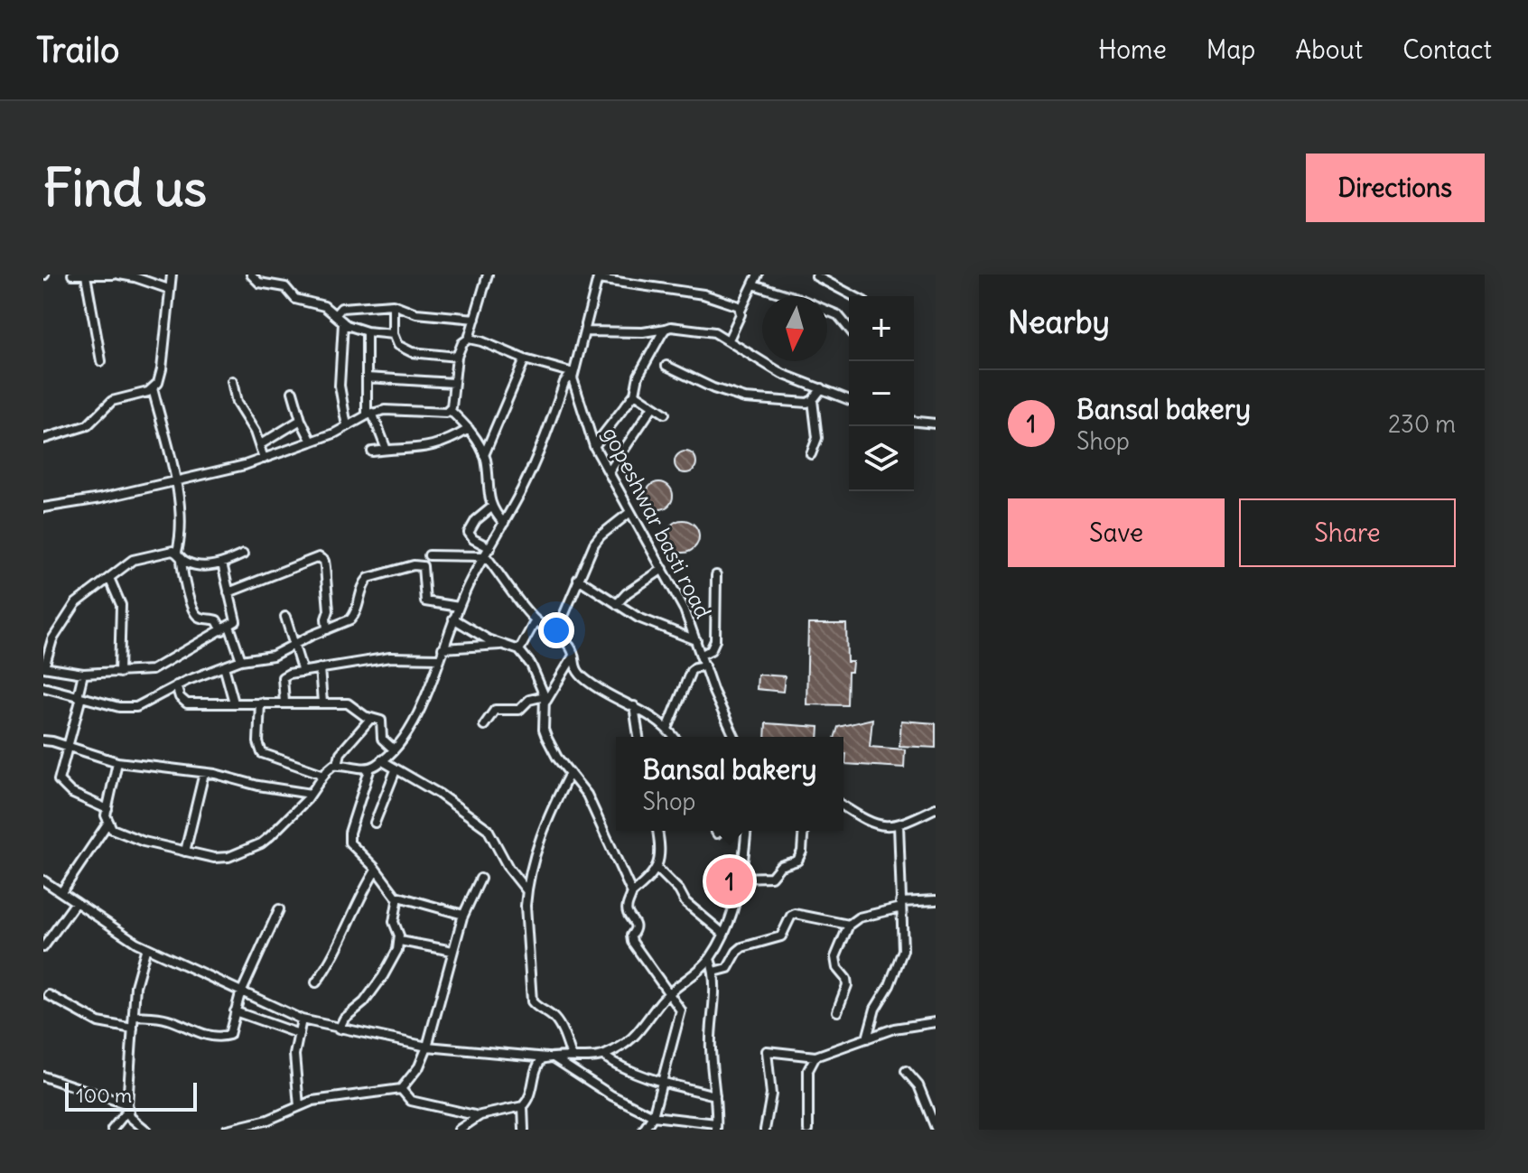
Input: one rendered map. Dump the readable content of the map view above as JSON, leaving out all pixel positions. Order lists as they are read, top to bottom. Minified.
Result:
{"streets":{"street":["gopeshwar basti road"]},"scale_bar":"100 m","north":"bottom","page":{"header":"Trailo","nav":["Home","Map","About","Contact"],"buttons":["Directions",["Save","Share"]],"title":"Find us","heading":"Nearby","map_buttons":["+","−"],"list":[{"mark":"1","name":"Bansal bakery","note":"Shop","value":"230 m"}],"popup":["Bansal bakery","Shop"],"pins":"1","scale":"100 m"}}
